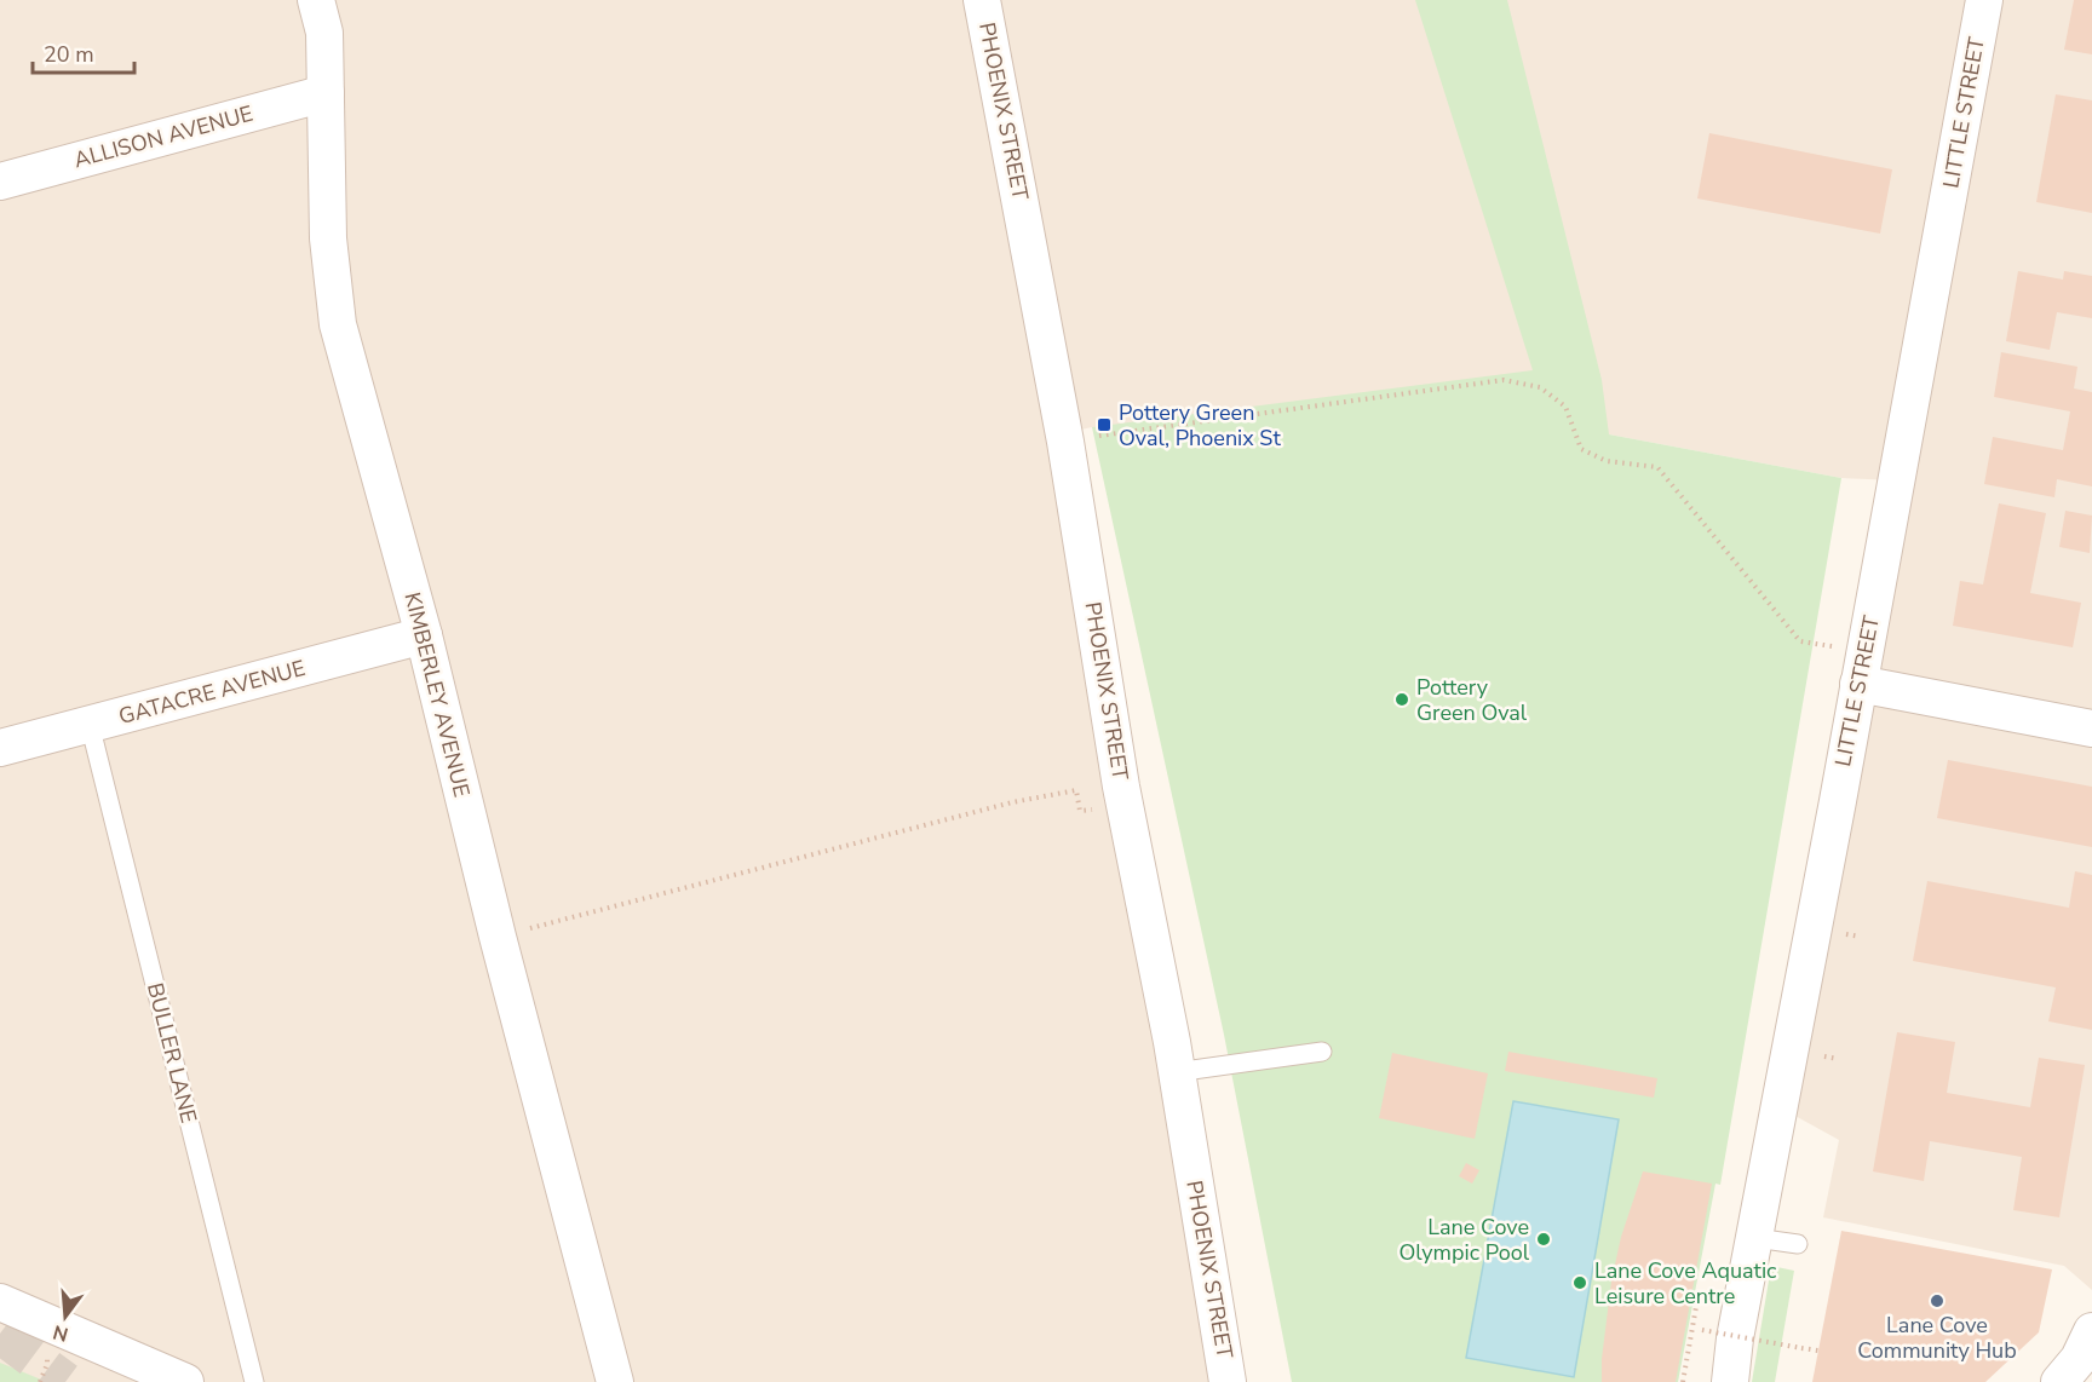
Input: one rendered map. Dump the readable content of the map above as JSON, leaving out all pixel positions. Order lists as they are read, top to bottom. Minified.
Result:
{"streets":{"street":["PHOENIX STREET","LITTLE STREET","ALLISON AVENUE","GATACRE AVENUE","KIMBERLEY AVENUE"],"lane":["BULLER LANE"]},"crossings":[["ALLISON AVENUE","KIMBERLEY AVENUE"],["GATACRE AVENUE","KIMBERLEY AVENUE"],["GATACRE AVENUE","BULLER LANE"]],"places":{"transit":["Pottery Green Oval, Phoenix St"],"other":["Pottery Green Oval","Lane Cove Olympic Pool","Lane Cove Aquatic Leisure Centre","Lane Cove Community Hub"]},"scale_bar":"20 m","north":"bottom"}
